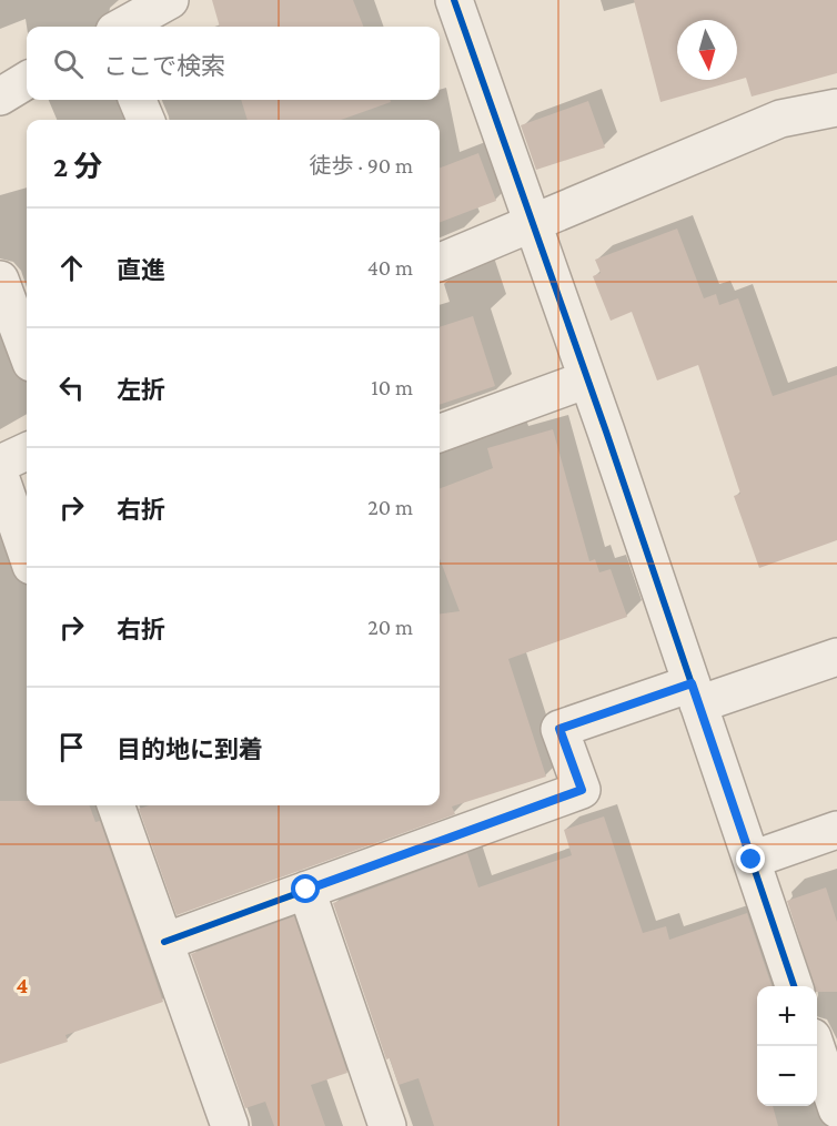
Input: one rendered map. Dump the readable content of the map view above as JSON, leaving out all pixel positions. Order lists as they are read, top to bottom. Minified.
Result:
{"north":"bottom","page":{"search":"ここで検索","heading":["2 分","徒歩 · 90 m"],"list":[["直進","40 m"],["左折","10 m"],["右折","20 m"],["右折","20 m"],"目的地に到着"],"map_buttons":["+","−"]},"grid":{"rows":["4"]}}
